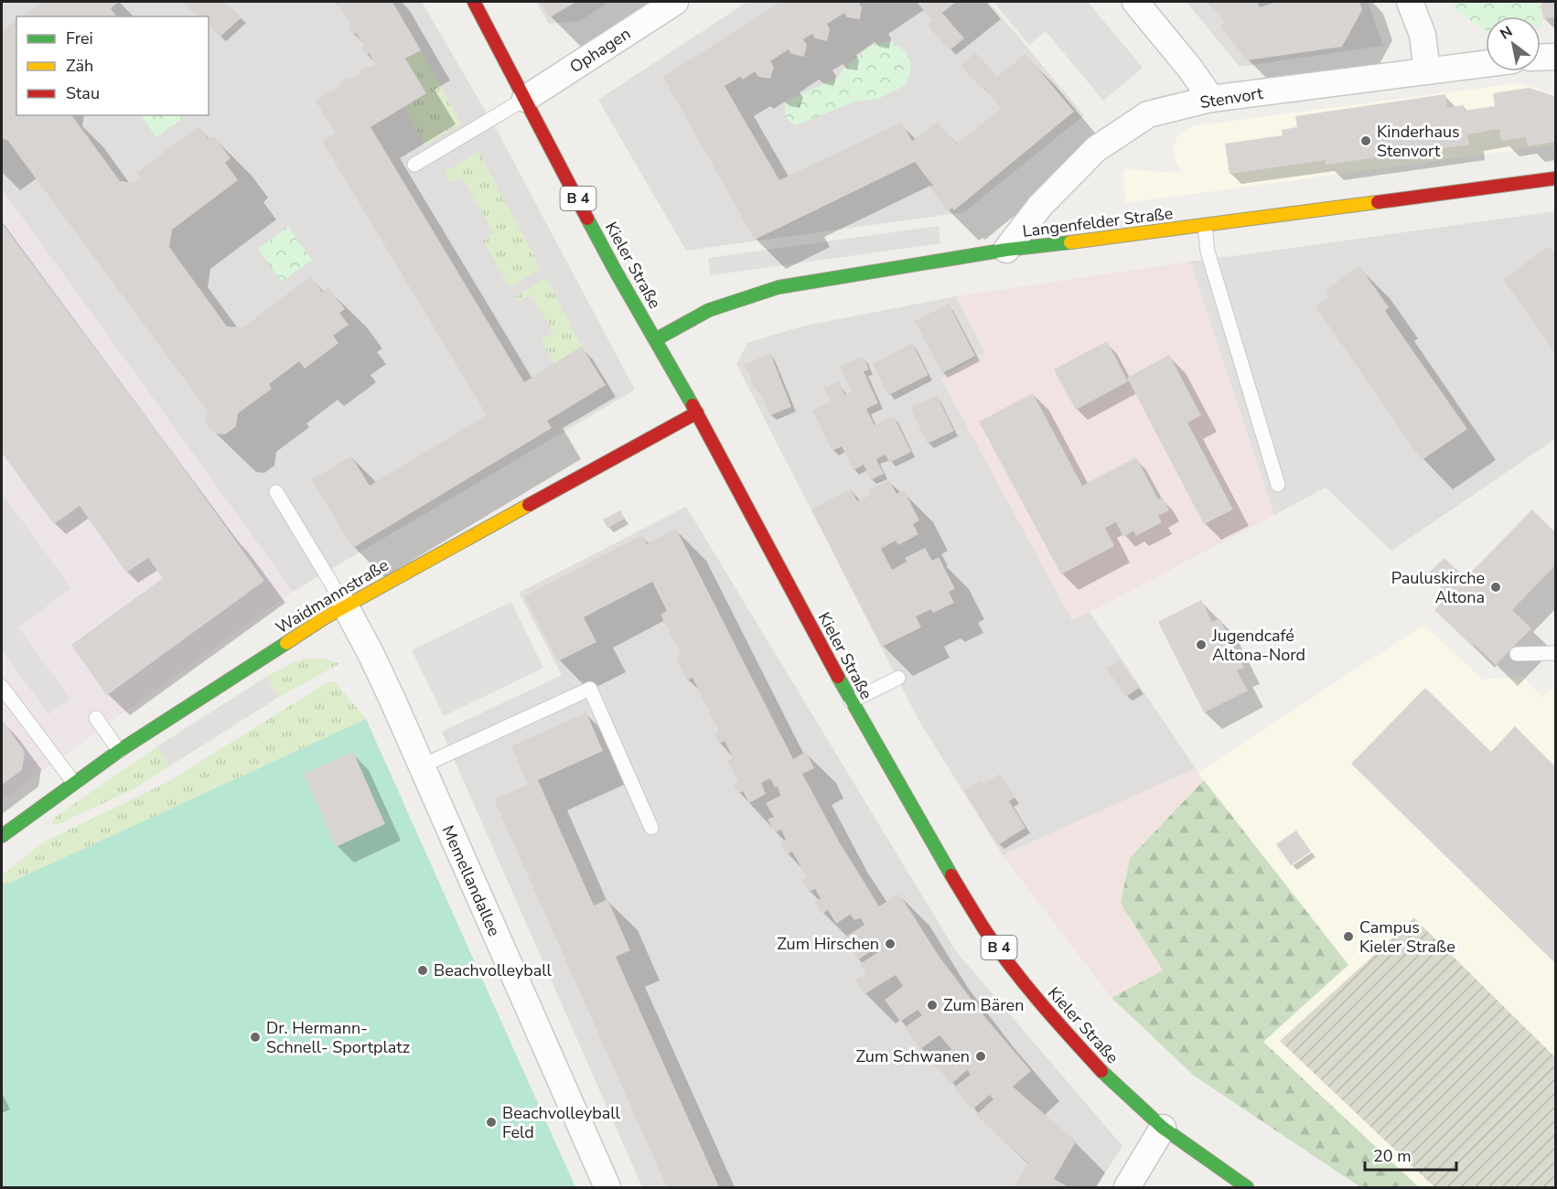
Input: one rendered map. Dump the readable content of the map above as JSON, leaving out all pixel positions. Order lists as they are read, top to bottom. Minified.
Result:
{"streets":{"street":["Ophagen","Stenvort","B 4","Langenfelder Straße","Kieler Straße","Waidmannstraße","Memellandallee"]},"crossings":[["Ophagen","Kieler Straße"],["Stenvort","Langenfelder Straße"],["Langenfelder Straße","Kieler Straße"],["Kieler Straße","Waidmannstraße"],["Waidmannstraße","Memellandallee"]],"places":["Kinderhaus Stenvort","Pauluskirche Altona","Jugendcafé Altona-Nord","Campus Kieler Straße","Zum Hirschen","Beachvolleyball","Zum Bären","Dr. Hermann- Schnell- Sportplatz","Zum Schwanen","Beachvolleyball Feld"],"legend":["Frei","Zäh","Stau"],"scale_bar":"20 m","north":"top left"}
